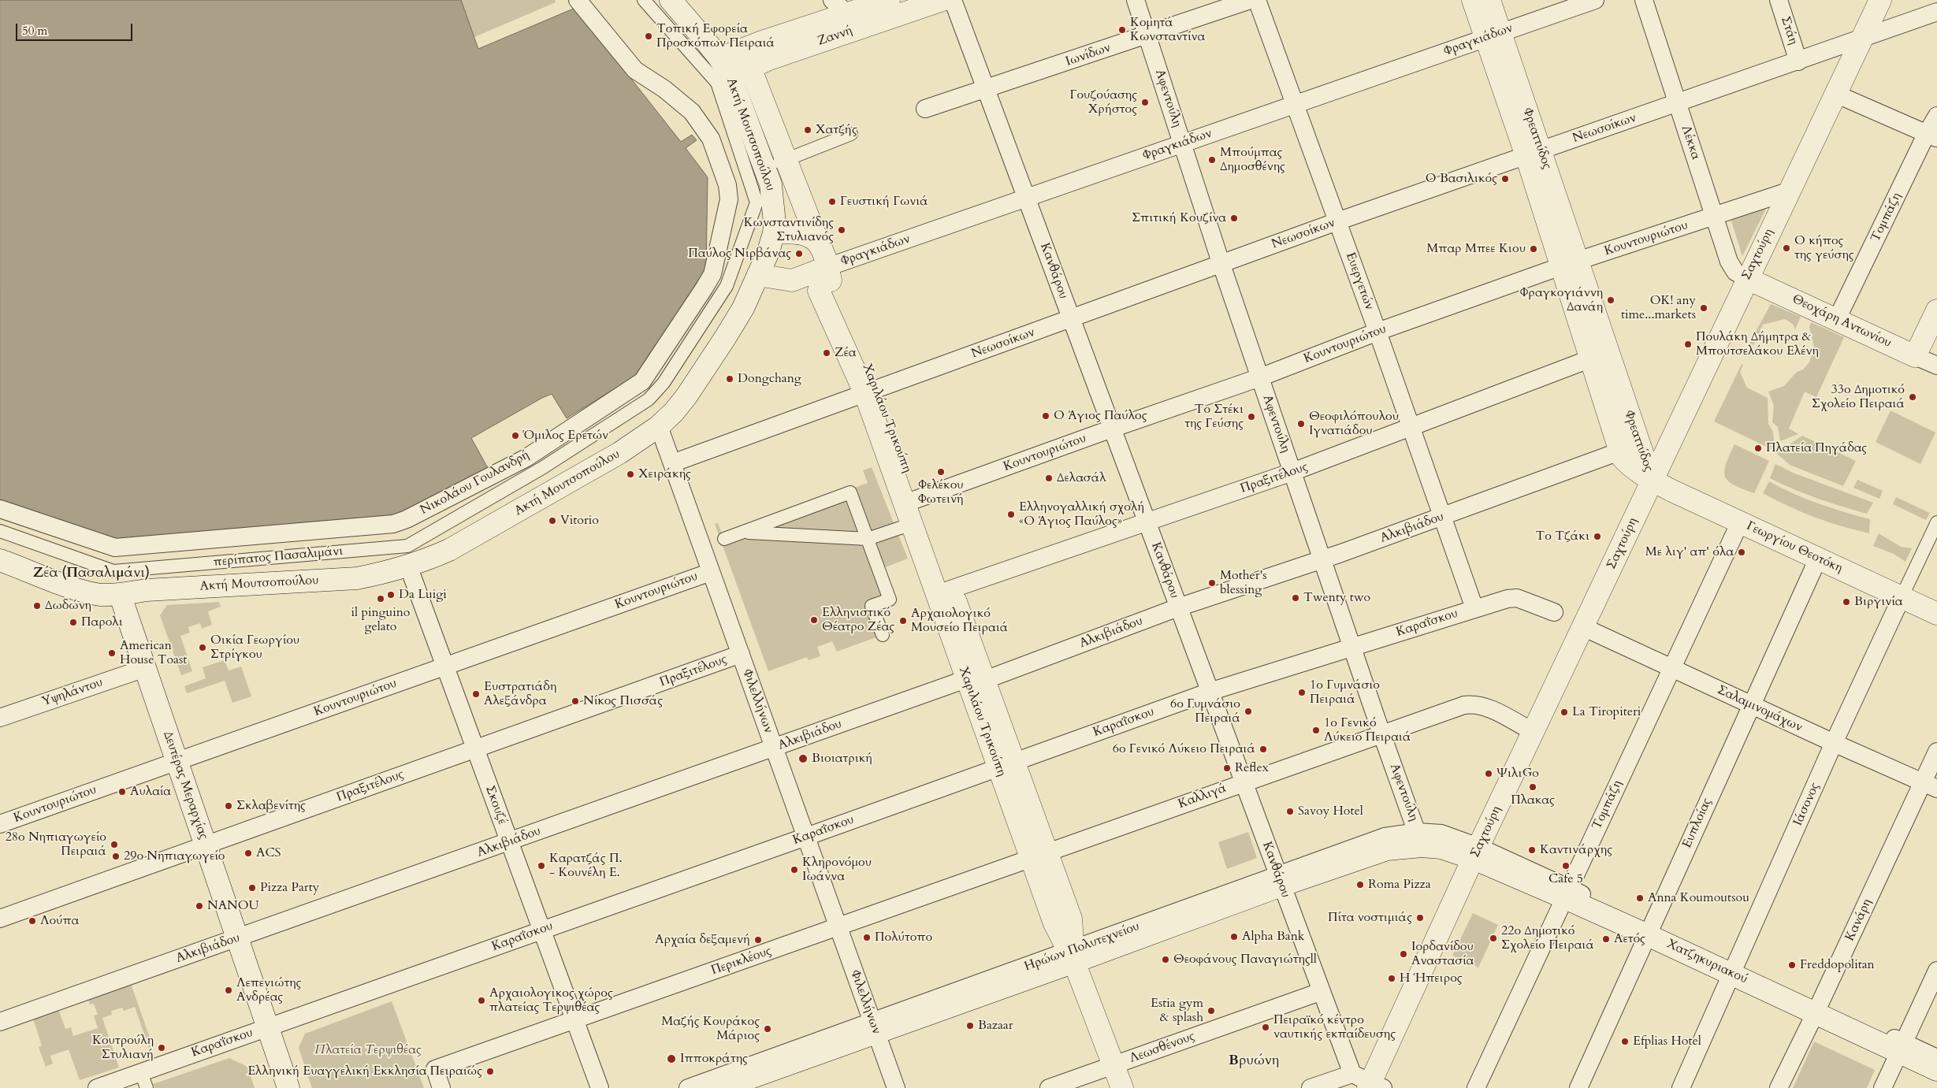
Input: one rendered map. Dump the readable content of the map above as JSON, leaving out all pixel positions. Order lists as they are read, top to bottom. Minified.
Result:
{"streets":{"street":["Στάη","Ζαννή","Φραγκιάδων","Ιωνίδων","Αφεντούλη","Νεωσοίκων","Ακτή Μουτσοπούλου","Φρεαττύδος","Λέκκα","Τομπάζη","Κουντουριώτου","Σαχτούρη","Κανθάρου","Ευεργετών","Θεοχάρη Αντωνίου","Χαριλάου Τρικούπη","Πραξιτέλους","Νικολάου Γουλανδρή","Αλκιβιάδου","Γεωργίου Θεοτόκη","περίπατος Πασαλιμάνι","Καραΐσκου","Υψηλάντου","Φιλελλήνων","Σαλαμινομάχων","Δευτέρας Μεραρχίας","Καλλιγά","Ιάσονος","Σκουζέ","Ευπλοίας","Κανάρη","Ηρώων Πολυτεχνείου","Περικλέους","Χατζηκυριακού","Λεωσθένους"]},"crossings":[["Στάη","Νεωσοίκων"],["Ζαννή","Ακτή Μουτσοπούλου"],["Φραγκιάδων","Αφεντούλη"],["Φραγκιάδων","Ακτή Μουτσοπούλου"],["Φραγκιάδων","Φρεαττύδος"],["Φραγκιάδων","Κανθάρου"],["Φραγκιάδων","Ευεργετών"],["Φραγκιάδων","Χαριλάου Τρικούπη"],["Ιωνίδων","Αφεντούλη"],["Ιωνίδων","Κανθάρου"],["Αφεντούλη","Νεωσοίκων"],["Αφεντούλη","Κουντουριώτου"],["Αφεντούλη","Πραξιτέλους"],["Αφεντούλη","Αλκιβιάδου"],["Αφεντούλη","Καραΐσκου"],["Αφεντούλη","Καλλιγά"],["Αφεντούλη","Ηρώων Πολυτεχνείου"],["Νεωσοίκων","Φρεαττύδος"],["Νεωσοίκων","Λέκκα"],["Νεωσοίκων","Σαχτούρη"],["Νεωσοίκων","Κανθάρου"],["Νεωσοίκων","Ευεργετών"],["Νεωσοίκων","Χαριλάου Τρικούπη"],["Νεωσοίκων","Φιλελλήνων"],["Ακτή Μουτσοπούλου","Φιλελλήνων"],["Ακτή Μουτσοπούλου","Δευτέρας Μεραρχίας"],["Ακτή Μουτσοπούλου","Σκουζέ"],["Φρεαττύδος","Κουντουριώτου"],["Φρεαττύδος","Σαχτούρη"],["Φρεαττύδος","Πραξιτέλους"],["Φρεαττύδος","Αλκιβιάδου"],["Φρεαττύδος","Γεωργίου Θεοτόκη"],["Λέκκα","Κουντουριώτου"],["Λέκκα","Σαχτούρη"],["Λέκκα","Θεοχάρη Αντωνίου"],["Τομπάζη","Θεοχάρη Αντωνίου"],["Τομπάζη","Γεωργίου Θεοτόκη"],["Τομπάζη","Σαλαμινομάχων"],["Τομπάζη","Χατζηκυριακού"],["Κουντουριώτου","Σαχτούρη"],["Κουντουριώτου","Κανθάρου"],["Κουντουριώτου","Ευεργετών"],["Κουντουριώτου","Χαριλάου Τρικούπη"],["Κουντουριώτου","Φιλελλήνων"],["Κουντουριώτου","Δευτέρας Μεραρχίας"],["Κουντουριώτου","Σκουζέ"],["Σαχτούρη","Κανθάρου"],["Σαχτούρη","Θεοχάρη Αντωνίου"],["Σαχτούρη","Γεωργίου Θεοτόκη"],["Σαχτούρη","Σαλαμινομάχων"],["Σαχτούρη","Καλλιγά"],["Σαχτούρη","Ηρώων Πολυτεχνείου"],["Σαχτούρη","Χατζηκυριακού"],["Κανθάρου","Πραξιτέλους"],["Κανθάρου","Αλκιβιάδου"],["Κανθάρου","Καραΐσκου"],["Κανθάρου","Καλλιγά"],["Κανθάρου","Ηρώων Πολυτεχνείου"],["Κανθάρου","Λεωσθένους"],["Ευεργετών","Πραξιτέλους"],["Ευεργετών","Αλκιβιάδου"],["Ευεργετών","Καραΐσκου"],["Χαριλάου Τρικούπη","Πραξιτέλους"],["Χαριλάου Τρικούπη","Αλκιβιάδου"],["Χαριλάου Τρικούπη","Καραΐσκου"],["Χαριλάου Τρικούπη","Καλλιγά"],["Χαριλάου Τρικούπη","Ηρώων Πολυτεχνείου"],["Χαριλάου Τρικούπη","Περικλέους"],["Χαριλάου Τρικούπη","Λεωσθένους"],["Πραξιτέλους","Φιλελλήνων"],["Πραξιτέλους","Δευτέρας Μεραρχίας"],["Πραξιτέλους","Σκουζέ"],["Αλκιβιάδου","Φιλελλήνων"],["Αλκιβιάδου","Δευτέρας Μεραρχίας"],["Αλκιβιάδου","Σκουζέ"],["Γεωργίου Θεοτόκη","Ιάσονος"],["Γεωργίου Θεοτόκη","Ευπλοίας"],["Καραΐσκου","Φιλελλήνων"],["Καραΐσκου","Δευτέρας Μεραρχίας"],["Καραΐσκου","Σκουζέ"],["Υψηλάντου","Δευτέρας Μεραρχίας"],["Φιλελλήνων","Ηρώων Πολυτεχνείου"],["Φιλελλήνων","Περικλέους"],["Σαλαμινομάχων","Ιάσονος"],["Σαλαμινομάχων","Ευπλοίας"],["Σαλαμινομάχων","Κανάρη"],["Καλλιγά","Περικλέους"],["Ιάσονος","Χατζηκυριακού"],["Σκουζέ","Περικλέους"],["Ευπλοίας","Χατζηκυριακού"],["Κανάρη","Χατζηκυριακού"],["Ηρώων Πολυτεχνείου","Χατζηκυριακού"]],"districts":["Ζέα (Πασαλιμάνι)","Βρυώνη"],"parks":["Πλατεία Τερψιθέας"],"places":["Κομητά Κωνσταντίνα","Τοπική Εφορεία Προσκόπων Πειραιά","Γουζούασης Χρήστος","Χατζής","Μπούμπας Δημοσθένης","Ο Βασιλικός","Γευστική Γωνιά","Σπιτική Κουζίνα","Κωνσταντινίδης Στυλιανός","Ο κήπος της γεύσης","Μπαρ Μπεε Κιου","Παύλος Νιρβάνας","Φραγκογιάννη Δανάη","OK! any time...markets","Πουλάκη Δήμητρα & Μπουτσελάκου Ελένη","Ζέα","Dongchang","33ο Δημοτικό Σχολείο Πειραιά","Ο Άγιος Παύλος","Το Στέκι της Γεύσης","Θεοφιλόπουλου Ιγνατιάδου","Όμιλος Ερετών","Πλατεία Πηγάδας","Φελέκου Φωτεινή","Χειράκης","Δελασάλ","Ελληνογαλλική σχολή «Ο Άγιος Παύλος»","Vitorio","Το Τζάκι","Με λιγ' απ' όλα","Mother's blessing","Da Luigi","Twenty two","il pinguino gelato","Βιργινία","Δωδώνη","Ελληνιστικό Θέατρο Ζέας","Αρχαιολογικό Μουσείο Πειραιά","Παρολι","Οικία Γεωργίου Στρίγκου","American House Toast","1ο Γυμνάσιο Πειραιά","Ευστρατιάδη Αλεξάνδρα","Νίκος Πισσάς","6ο Γυμνάσιο Πειραιά","La Tiropiteri","1ο Γενικό Λύκειο Πειραιά","6ο Γενικό Λύκειο Πειραιά","Βιοιατρική","Reflex","ΨιλιGo","Πλακας","Αυλαία","Σκλαβενίτης","Savoy Hotel","28ο Νηπιαγωγείο Πειραιά","Καντινάρχης","ACS","29ο Νηπιαγωγείο","Καρατζάς Π. - Κουνέλη Ε.","Cafe 5","Κληρονόμου Ιωάννα","Roma Pizza","Pizza Party","Anna Koumoutsou","NANOU","Πίτα νοστιμιάς","Λούπα","Alpha Bank","Πολύτοπο","22ο Δημοτικό Σχολείο Πειραιά","Αετός","Αρχαία δεξαμενή","Ιορδανίδου Αναστασία","Θεοφάνους Παναγιώτηςll","Freddopolitan","Η Ήπειρος","Λεπενιώτης Ανδρέας","Αρχαιολογικος χώρος πλατείας Τερψιθέας","Estia gym & splash","Bazaar","Πειραϊκό κέντρο ναυτικής εκπαίδευσης","Μαζής Κουράκος Μάριος","Efplias Hotel","Κουτρούλη Στυλιανή","Ιπποκράτης","Ελληνική Ευαγγελική Εκκλησία Πειραιώς"],"scale_bar":"50 m"}
